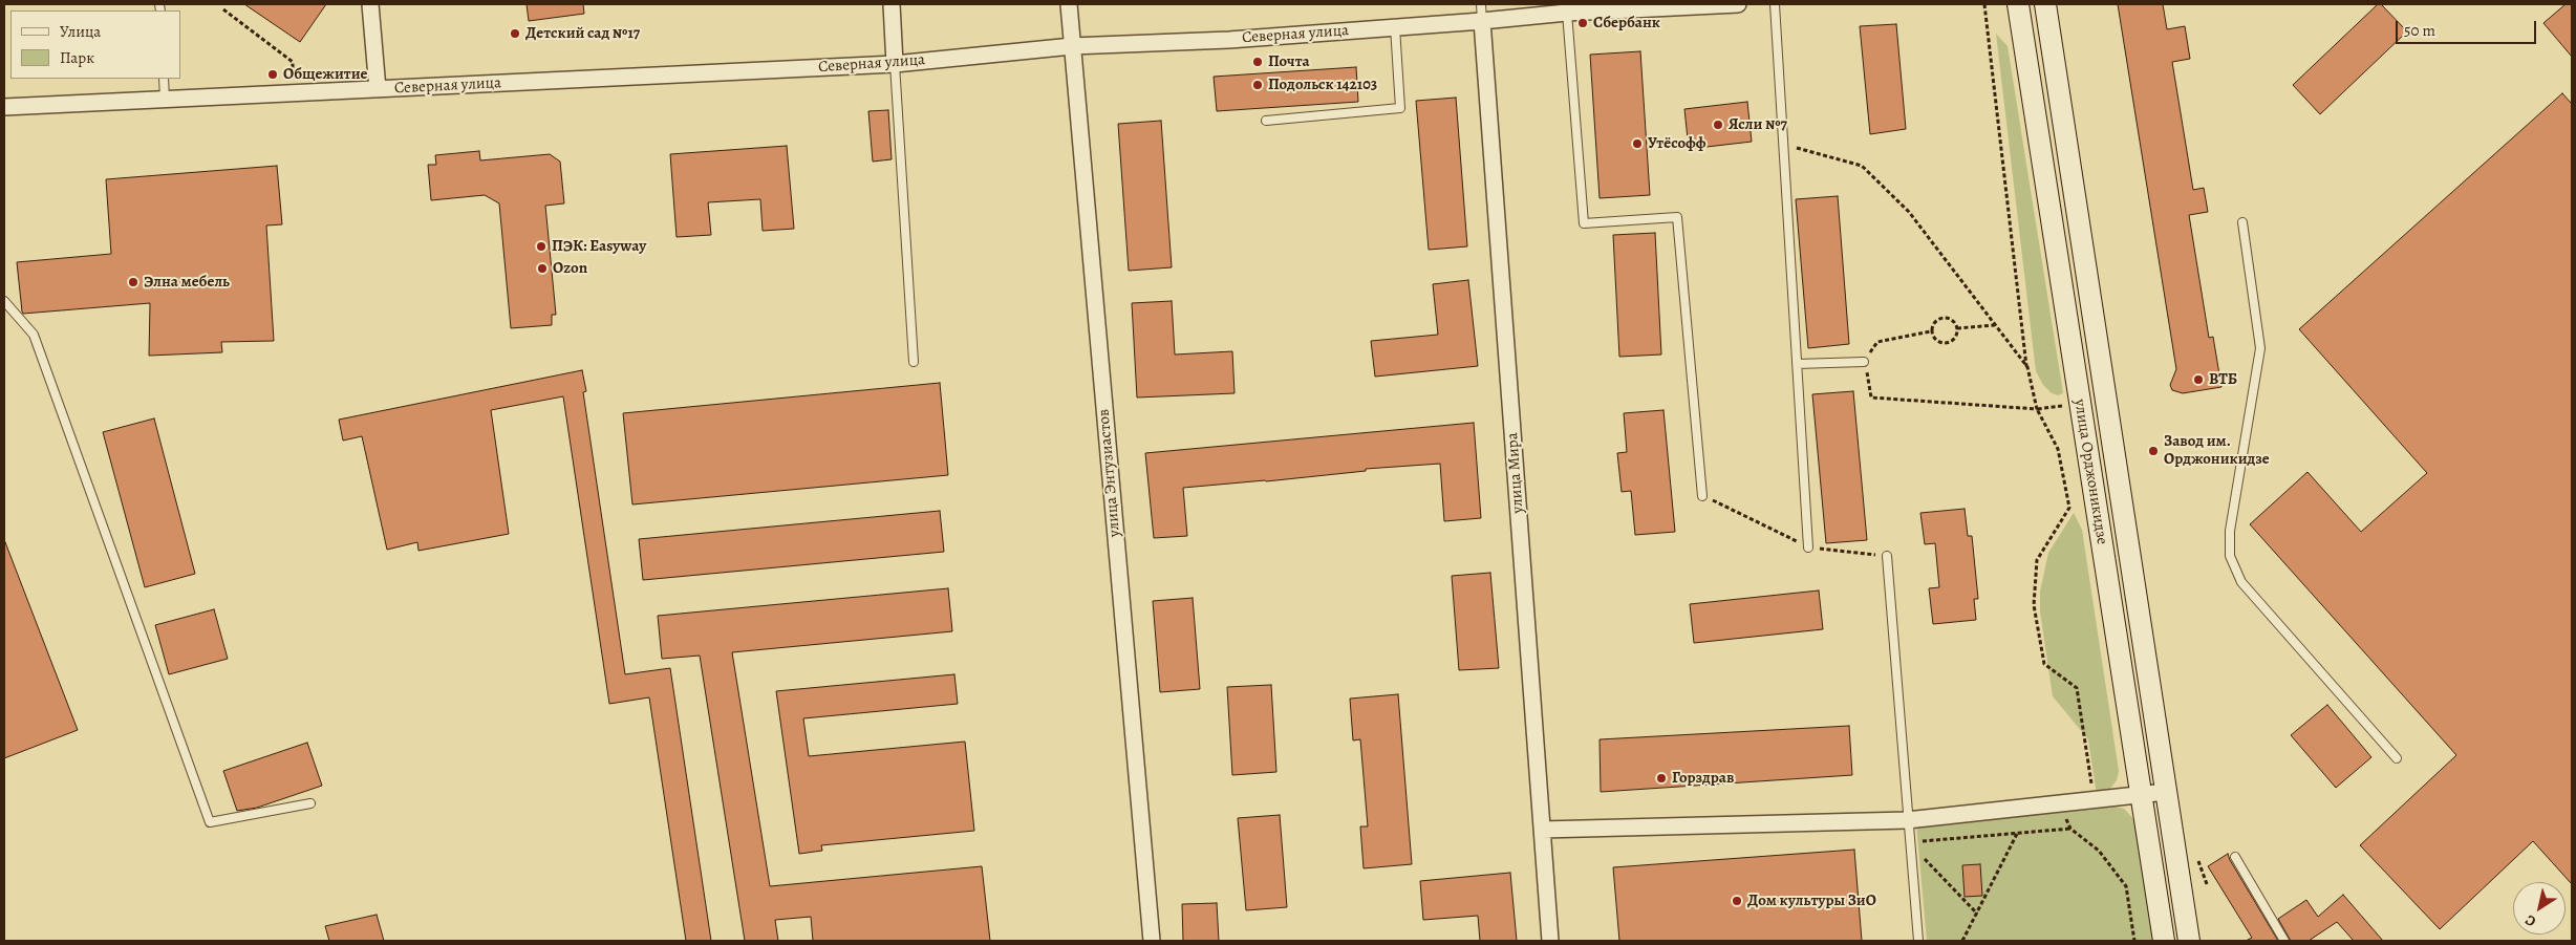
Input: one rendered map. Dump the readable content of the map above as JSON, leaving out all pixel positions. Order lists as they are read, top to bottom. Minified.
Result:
{"streets":{"main road":["улица Орджоникидзе"],"street":["Северная улица","улица Энтузиастов","улица Мира"]},"crossings":[["Северная улица","улица Энтузиастов"],["Северная улица","улица Мира"]],"places":["Сбербанк","Детский сад №17","Почта","Общежитие","Подольск 142103","Ясли №7","Утёсофф","ПЭК: Easyway","Ozon","Элна мебель","ВТБ","Завод им. Орджоникидзе","Горздрав","Дом культуры ЗиО"],"legend":["Улица","Парк"],"scale_bar":"50 m","north":"bottom left"}
